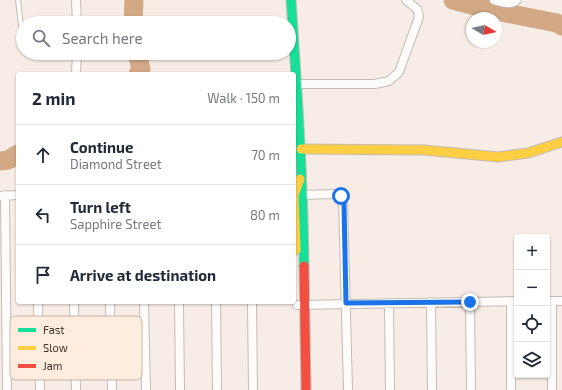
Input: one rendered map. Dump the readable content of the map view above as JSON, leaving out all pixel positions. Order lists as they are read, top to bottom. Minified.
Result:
{"legend":["Fast","Slow","Jam"],"north":"right","page":{"search":"Search here","heading":["2 min","Walk · 150 m"],"list":[["Continue","Diamond Street","70 m"],["Turn left","Sapphire Street","80 m"],"Arrive at destination"],"map_buttons":["+","−"]}}
